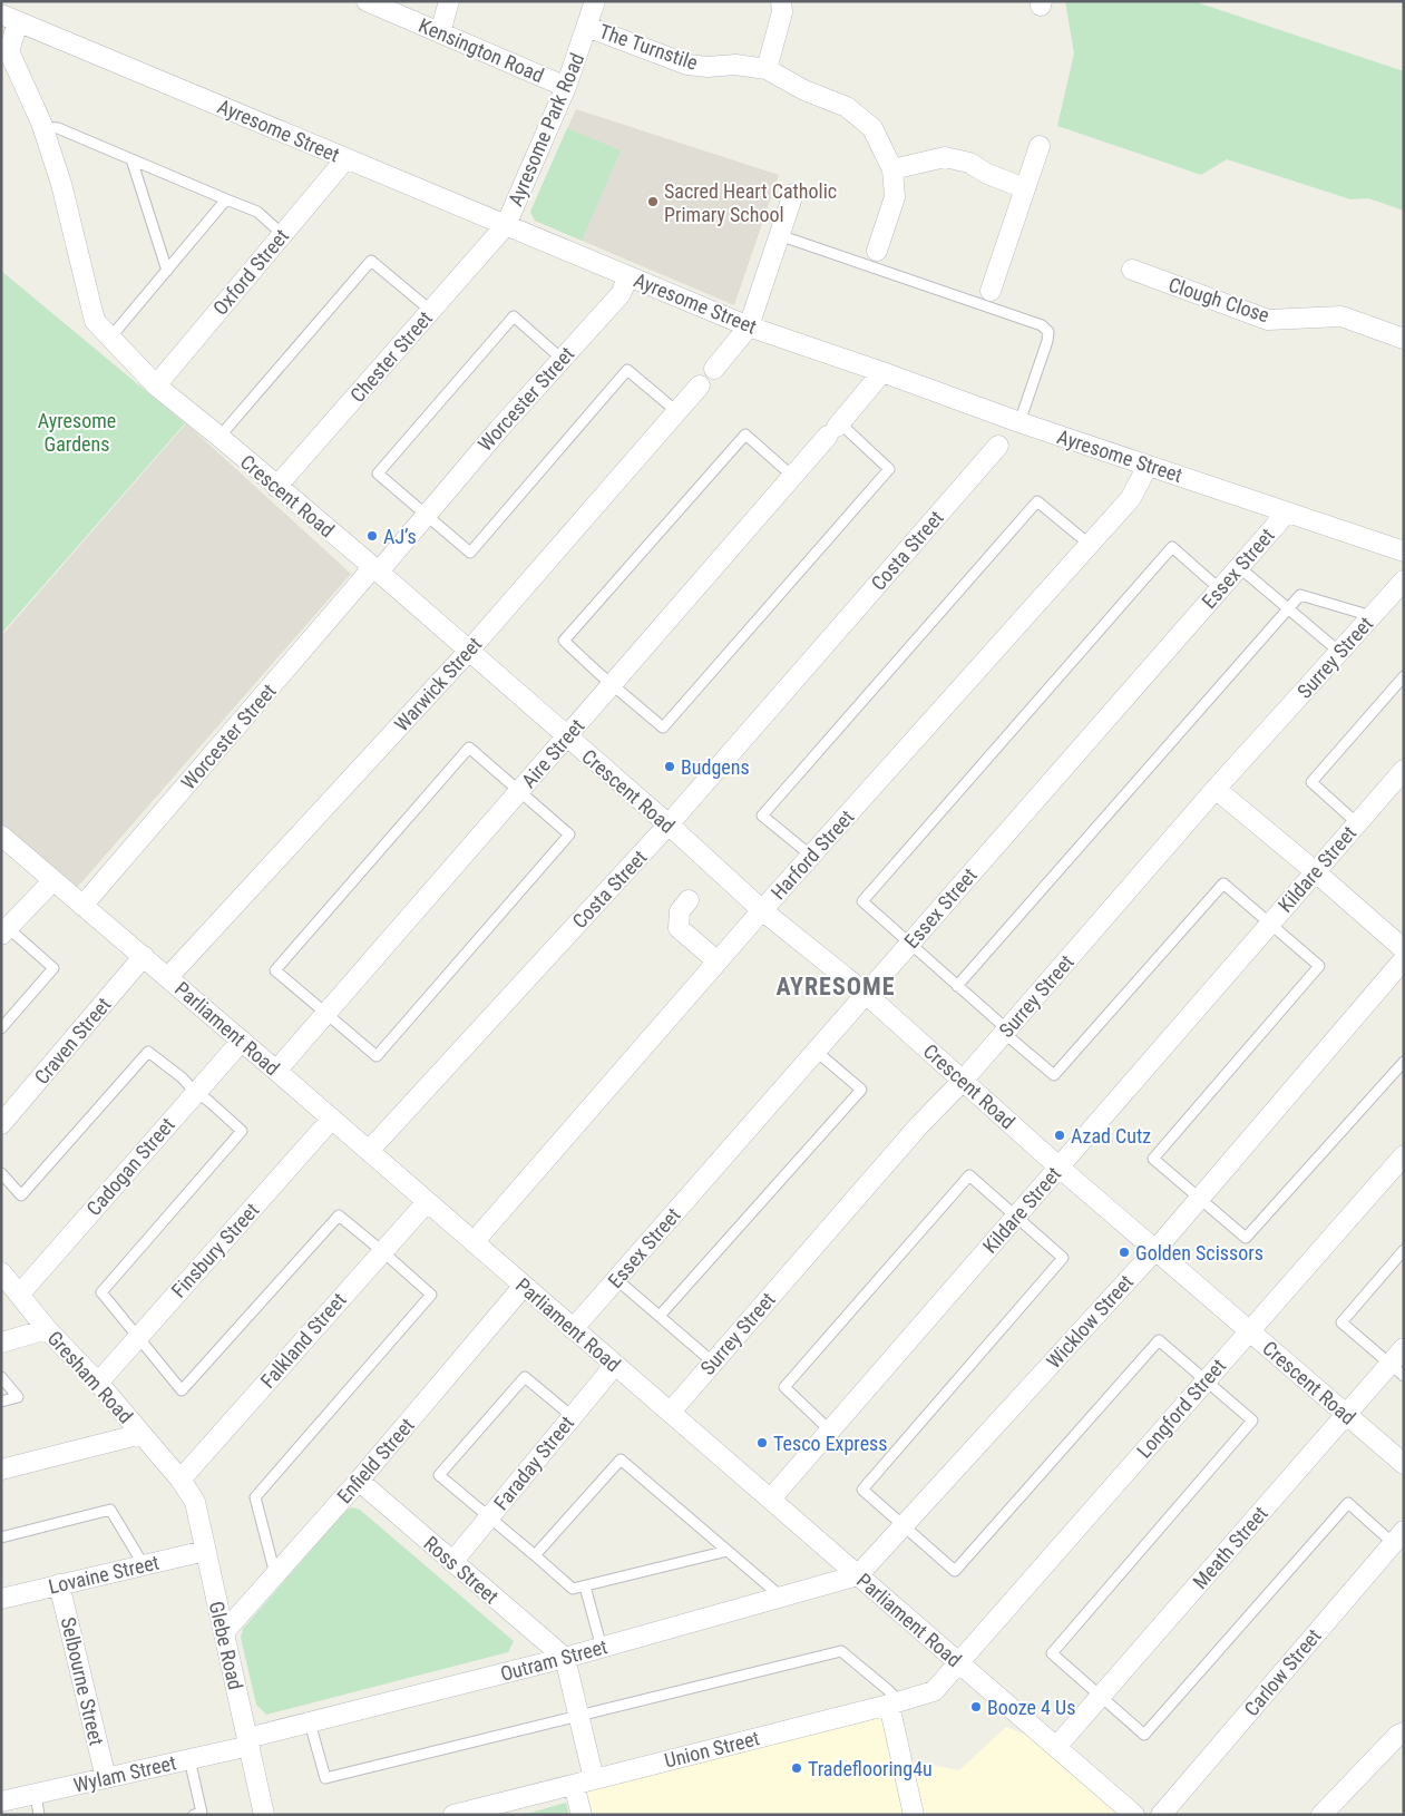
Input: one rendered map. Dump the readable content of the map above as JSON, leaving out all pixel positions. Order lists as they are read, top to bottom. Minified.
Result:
{"streets":{"street":["The Turnstile","Kensington Road","Ayresome Park Road","Ayresome Street","Oxford Street","Clough Close","Chester Street","Worcester Street","Crescent Road","Costa Street","Essex Street","Surrey Street","Warwick Street","Aire Street","Harford Street","Kildare Street","Parliament Road","Craven Street","Cadogan Street","Finsbury Street","Wicklow Street","Falkland Street","Gresham Road","Longford Street","Enfield Street","Faraday Street","Meath Street","Ross Street","Lovaine Street","Glebe Road","Outram Street","Carlow Street","Selbourne Street","Union Street","Wylam Street"]},"crossings":[["The Turnstile","Ayresome Park Road"],["Kensington Road","Ayresome Park Road"],["Ayresome Park Road","Ayresome Street"],["Ayresome Park Road","Chester Street"],["Ayresome Street","Oxford Street"],["Ayresome Street","Chester Street"],["Ayresome Street","Worcester Street"],["Ayresome Street","Crescent Road"],["Ayresome Street","Essex Street"],["Ayresome Street","Aire Street"],["Ayresome Street","Harford Street"],["Oxford Street","Crescent Road"],["Chester Street","Crescent Road"],["Worcester Street","Crescent Road"],["Worcester Street","Parliament Road"],["Crescent Road","Costa Street"],["Crescent Road","Essex Street"],["Crescent Road","Surrey Street"],["Crescent Road","Warwick Street"],["Crescent Road","Aire Street"],["Crescent Road","Harford Street"],["Crescent Road","Kildare Street"],["Crescent Road","Wicklow Street"],["Crescent Road","Longford Street"],["Crescent Road","Meath Street"],["Costa Street","Parliament Road"],["Essex Street","Parliament Road"],["Surrey Street","Parliament Road"],["Warwick Street","Parliament Road"],["Aire Street","Parliament Road"],["Harford Street","Parliament Road"],["Kildare Street","Parliament Road"],["Parliament Road","Craven Street"],["Parliament Road","Cadogan Street"],["Parliament Road","Finsbury Street"],["Parliament Road","Wicklow Street"],["Parliament Road","Falkland Street"],["Parliament Road","Longford Street"],["Parliament Road","Enfield Street"],["Parliament Road","Faraday Street"],["Parliament Road","Meath Street"],["Parliament Road","Outram Street"],["Parliament Road","Union Street"],["Cadogan Street","Gresham Road"],["Finsbury Street","Gresham Road"],["Wicklow Street","Outram Street"],["Falkland Street","Gresham Road"],["Falkland Street","Glebe Road"],["Gresham Road","Glebe Road"],["Longford Street","Union Street"],["Enfield Street","Ross Street"],["Enfield Street","Glebe Road"],["Faraday Street","Ross Street"],["Ross Street","Outram Street"],["Lovaine Street","Glebe Road"],["Lovaine Street","Selbourne Street"],["Glebe Road","Outram Street"],["Glebe Road","Wylam Street"],["Outram Street","Wylam Street"],["Selbourne Street","Wylam Street"]],"districts":["AYRESOME"],"parks":["Ayresome Gardens"],"places":["Sacred Heart Catholic Primary School","AJ’s","Budgens","Azad Cutz","Golden Scissors","Tesco Express","Booze 4 Us","Tradeflooring4u"]}
